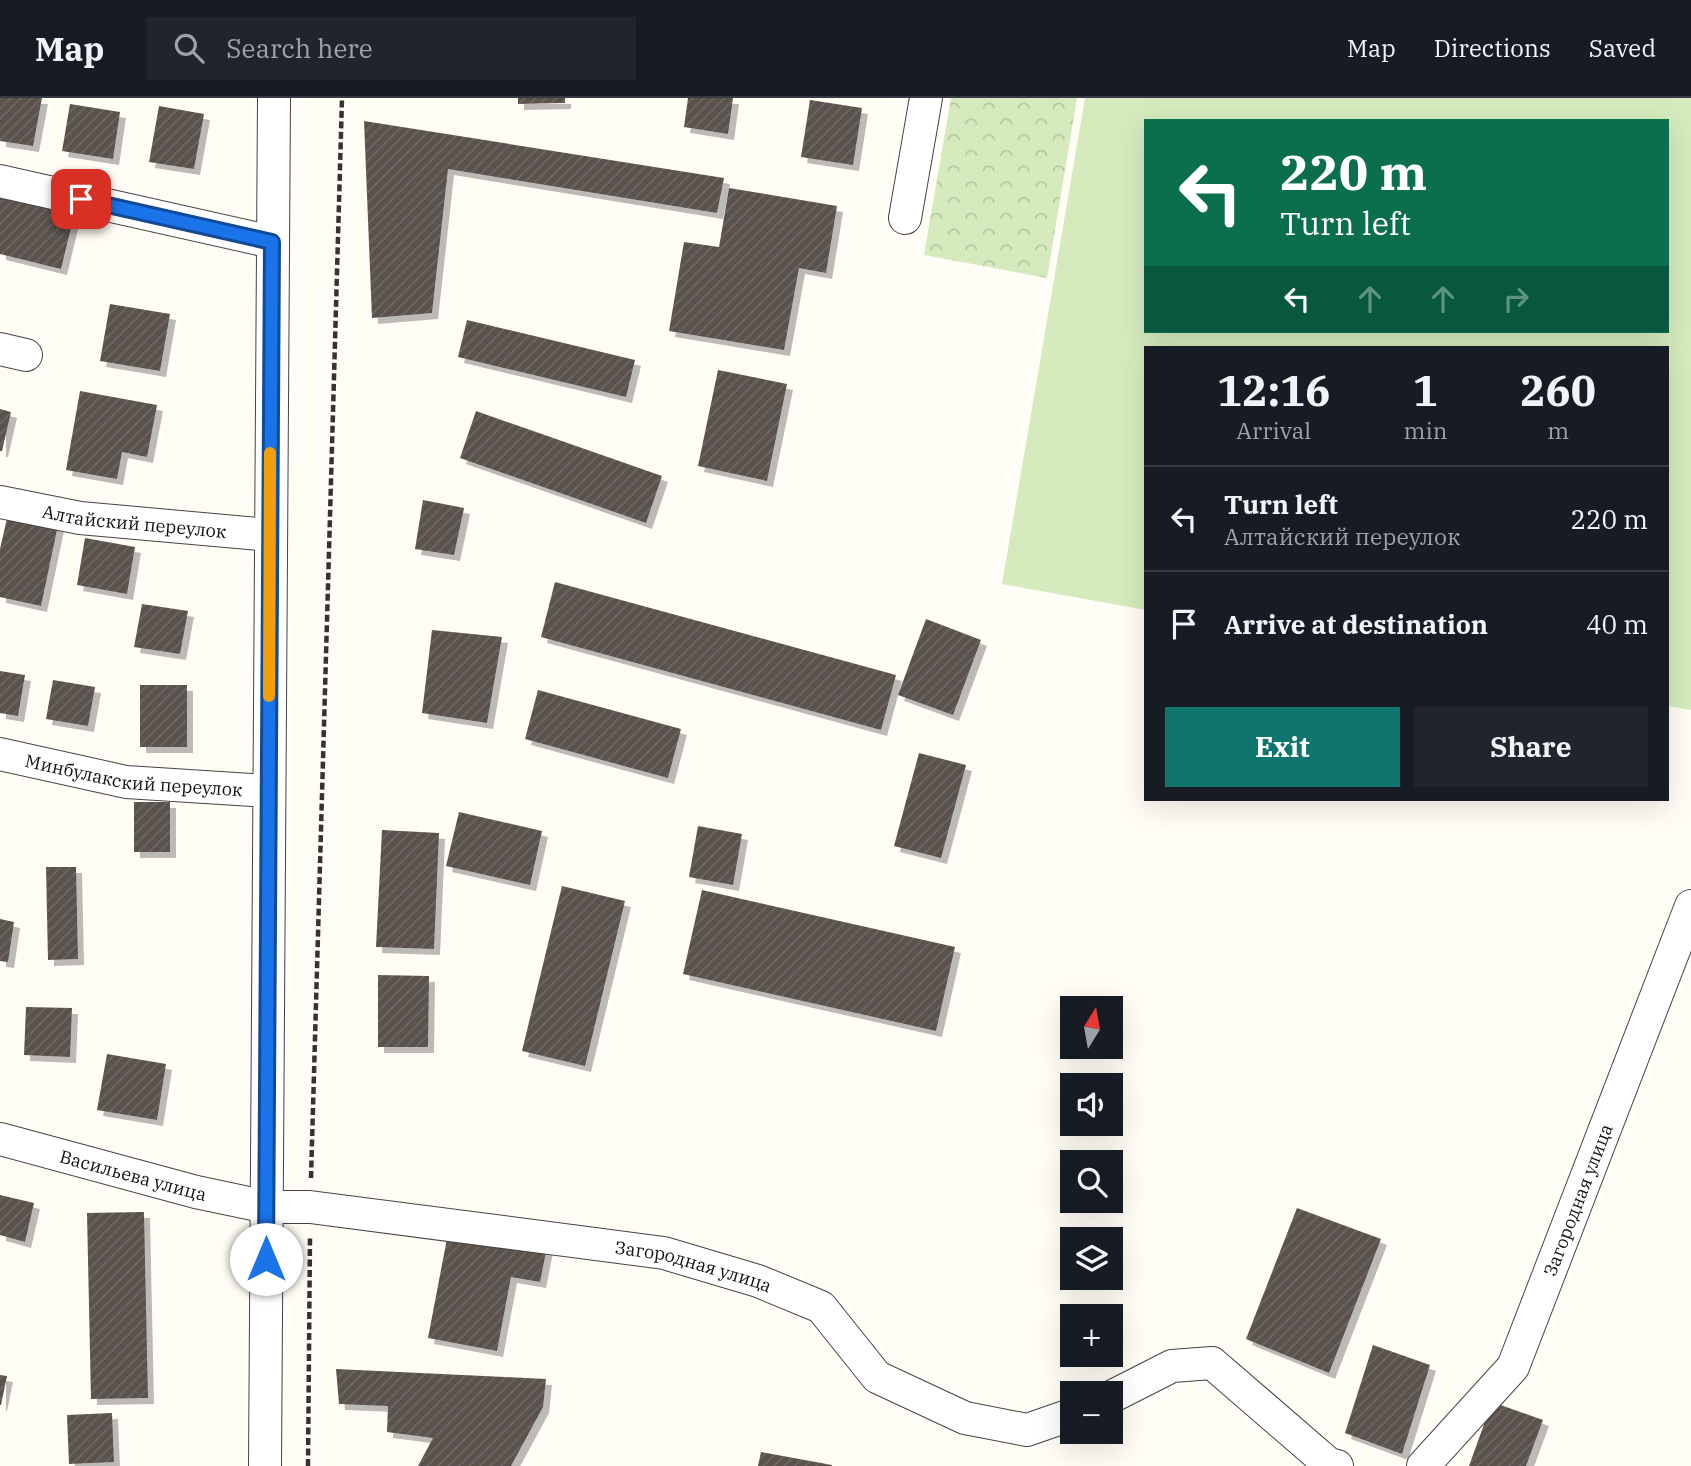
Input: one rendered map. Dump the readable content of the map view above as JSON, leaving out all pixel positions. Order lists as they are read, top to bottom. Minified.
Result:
{"streets":{"street":["Алтайский переулок","Минбулакский переулок","Васильева улица","Загородная улица"]},"crossings":[["Васильева улица","Загородная улица"]],"north":"top","page":{"header":"Map","search":"Search here","nav":["Map","Directions","Saved"],"turn":["220 m","Turn left"],"eta":["12:16","Arrival","1","min","260","m"],"list":[{"name":"Turn left","note":"Алтайский переулок","value":"220 m"},{"name":"Arrive at destination","value":"40 m"}],"buttons":["Exit","Share"],"map_buttons":["+","−"]}}
